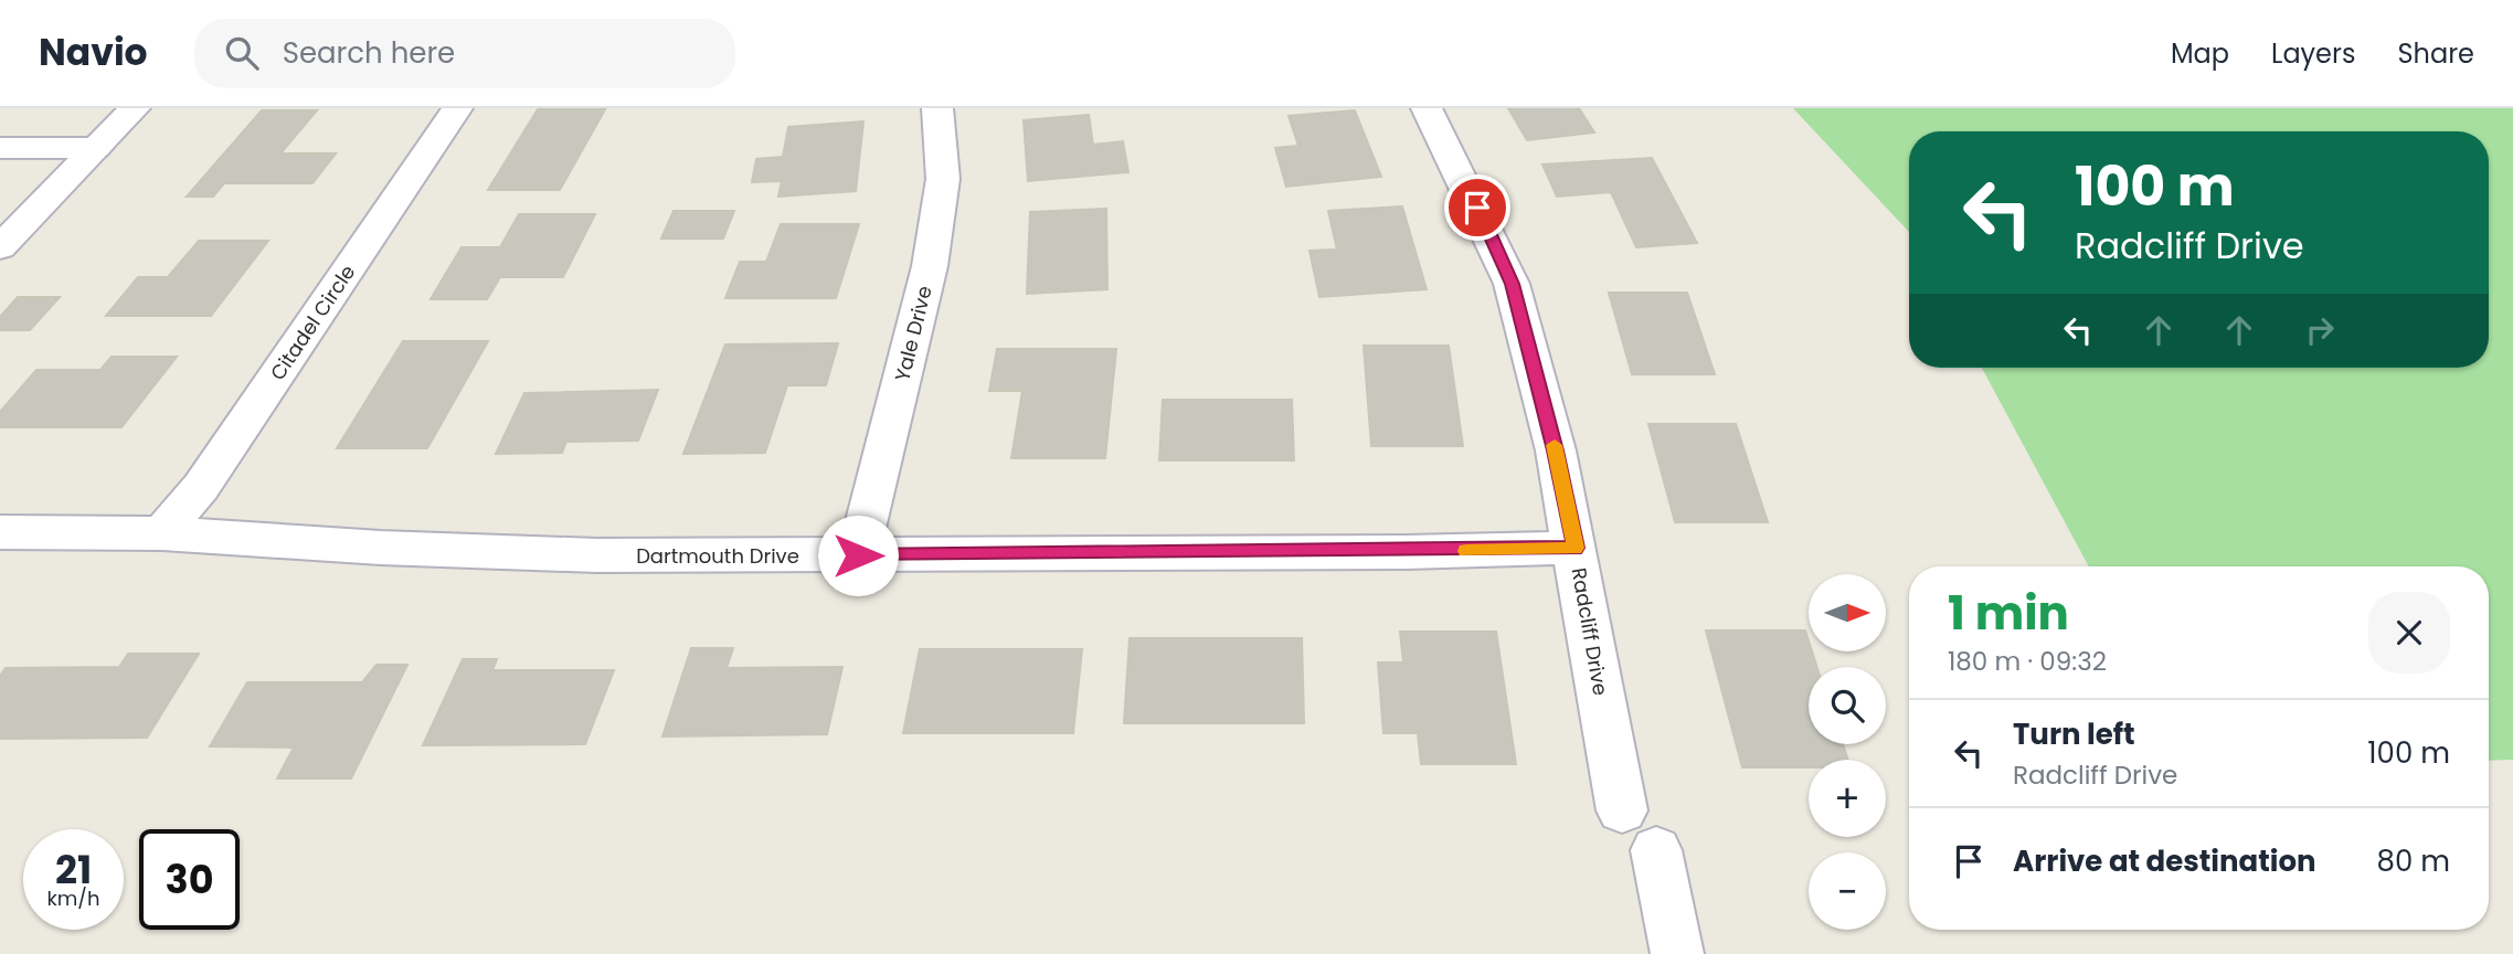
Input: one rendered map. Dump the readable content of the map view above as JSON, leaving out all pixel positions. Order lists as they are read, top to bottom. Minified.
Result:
{"streets":{"street":["Citadel Circle","Yale Drive","Dartmouth Drive","Radcliff Drive"]},"crossings":[["Citadel Circle","Dartmouth Drive"],["Yale Drive","Dartmouth Drive"],["Dartmouth Drive","Radcliff Drive"]],"north":"right","page":{"header":"Navio","search":"Search here","nav":["Map","Layers","Share"],"turn":["100 m","Radcliff Drive"],"heading":["1 min","180 m · 09:32"],"map_buttons":["+","−"],"list":[{"name":"Turn left","note":"Radcliff Drive","value":"100 m"},{"name":"Arrive at destination","value":"80 m"}],"speed":"21 km/h","limit":"30"}}
